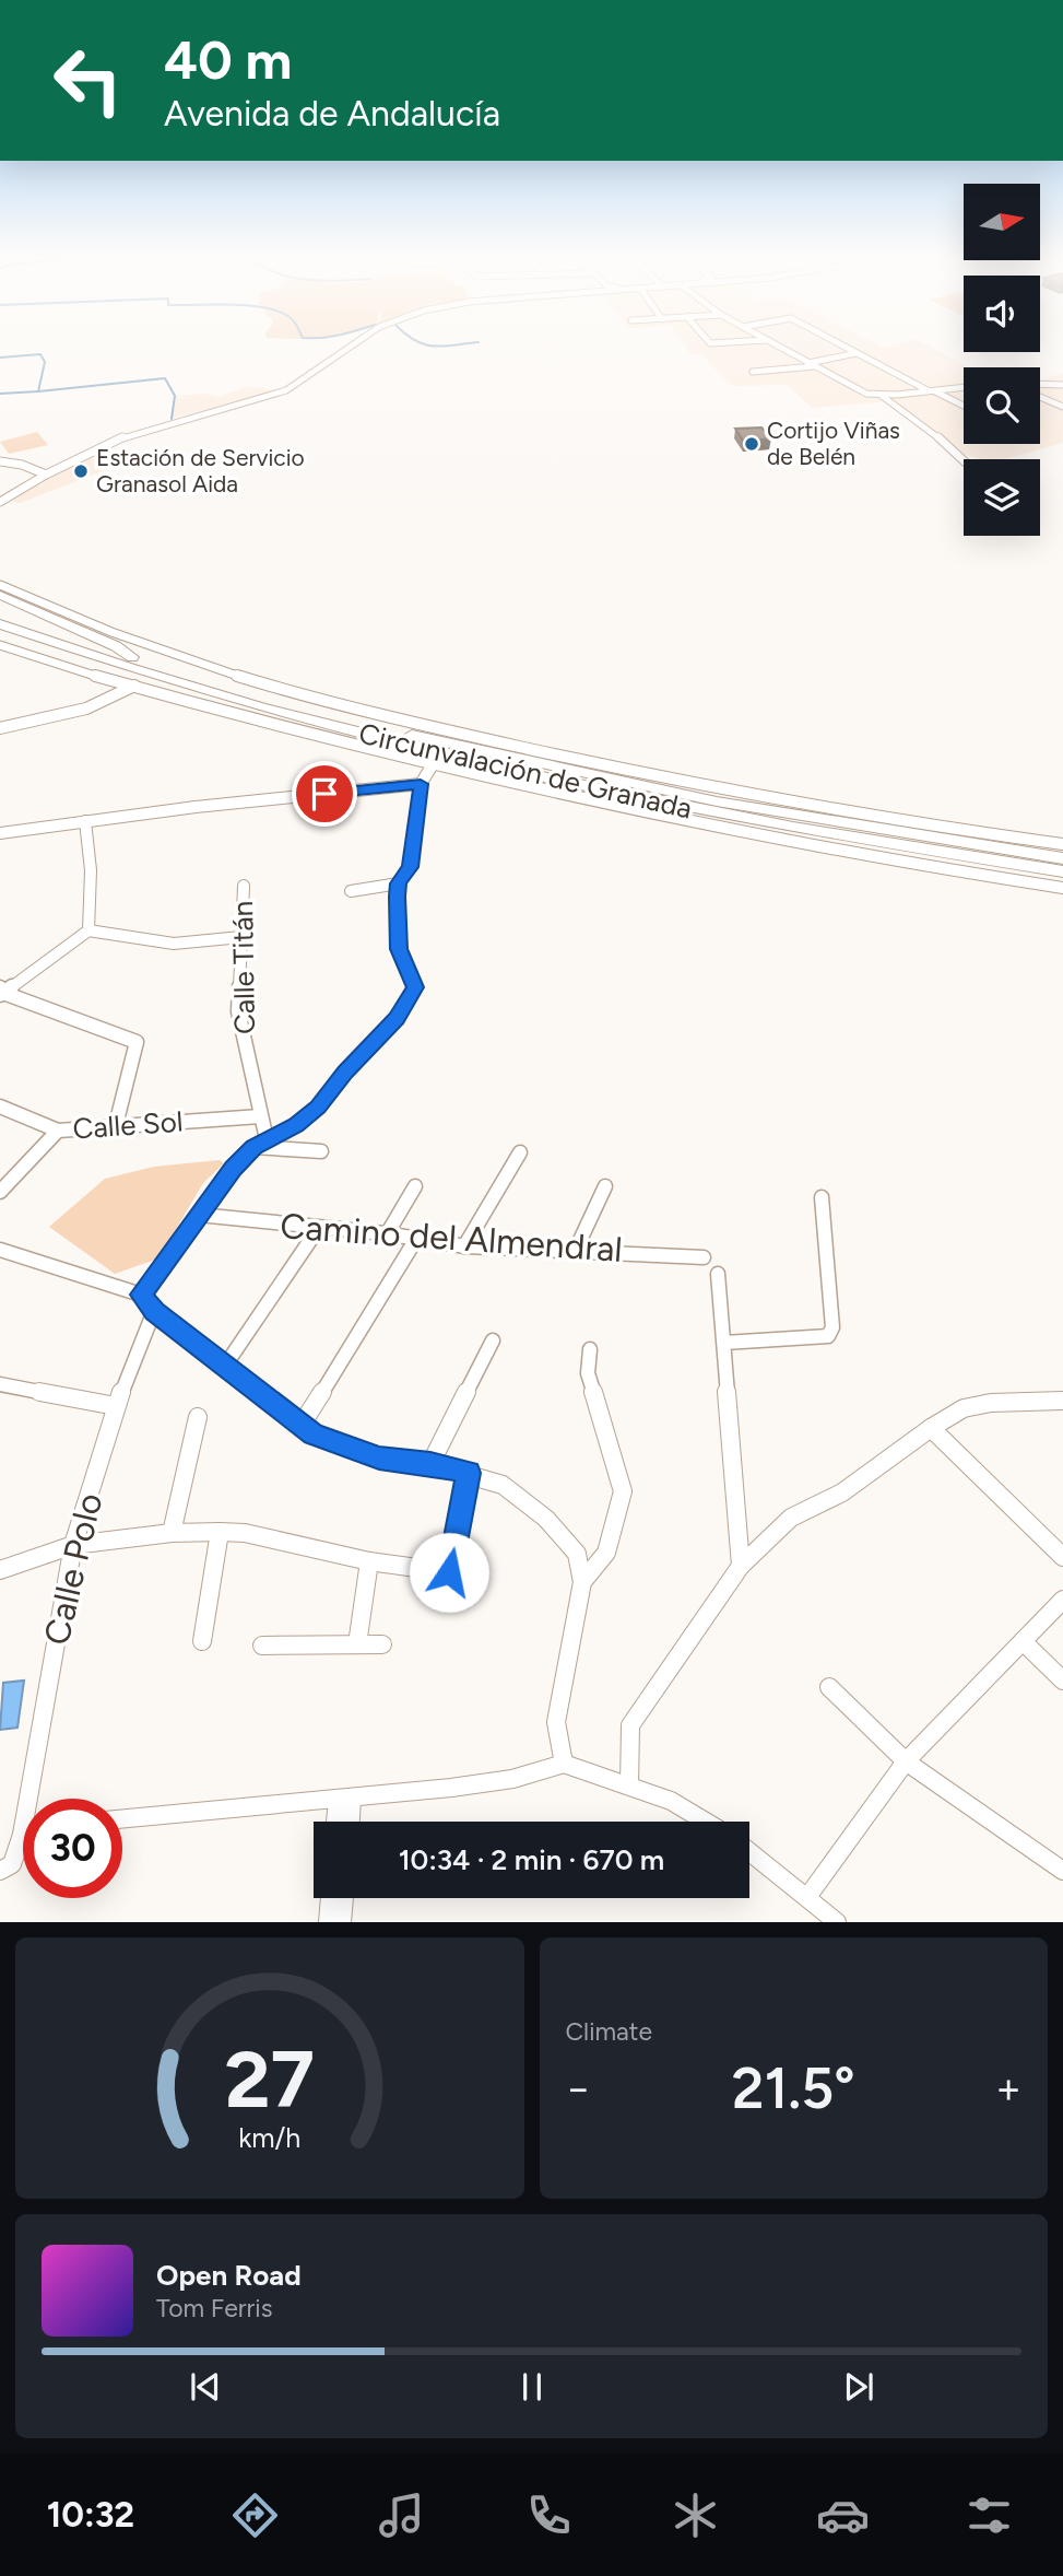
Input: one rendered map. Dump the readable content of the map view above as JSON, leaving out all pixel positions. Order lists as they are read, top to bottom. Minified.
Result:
{"streets":{"highway":["Circunvalación de Granada"],"street":["Calle Titán","Calle Sol","Camino del Almendral","Calle Polo"]},"crossings":[["Calle Titán","Calle Sol"]],"places":["Cortijo Viñas de Belén","Estación de Servicio Granasol Aida"],"north":"right","page":{"turn":["40 m","Avenida de Andalucía"],"limit":"30","trip":"10:34 · 2 min · 670 m","tile":"Climate","heat":["−","21.5°","+"],"song":["Open Road","Tom Ferris"],"tabs":"10:32","gauge":["27","km/h"]}}
